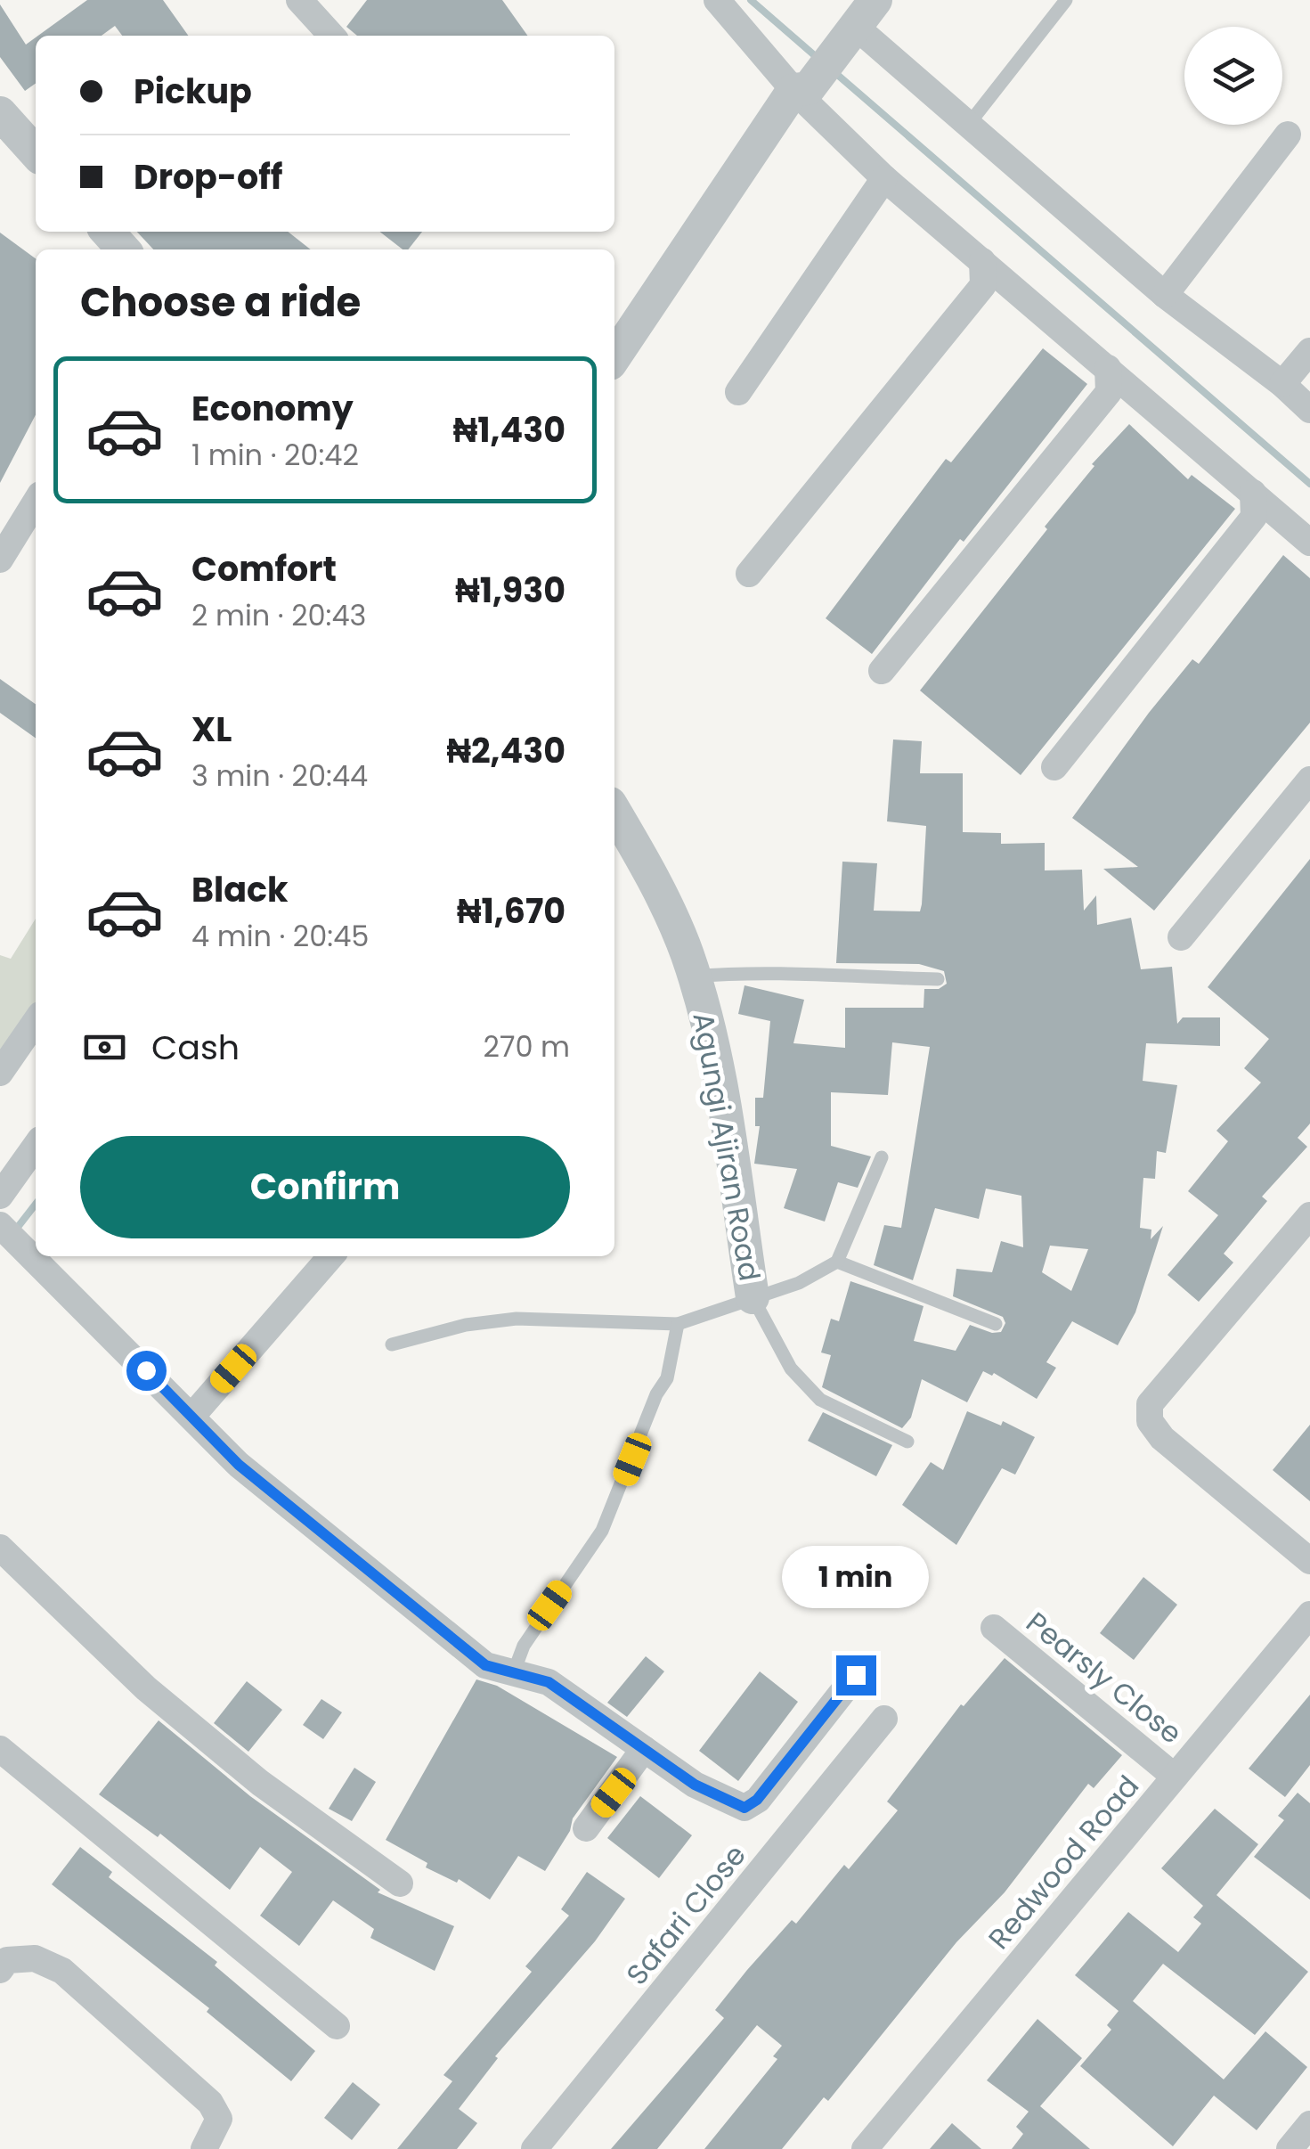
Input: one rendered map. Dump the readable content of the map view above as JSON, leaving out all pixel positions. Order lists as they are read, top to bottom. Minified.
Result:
{"streets":{"street":["Agungi Ajiran Road","Pearsly Close","Redwood Road","Safari Close"]},"crossings":[["Pearsly Close","Redwood Road"]],"page":{"banner":["Pickup","Drop-off"],"heading":"Choose a ride","list":[{"name":"Economy","note":"1 min · 20:42","value":"₦1,430"},{"name":"Comfort","note":"2 min · 20:43","value":"₦1,930"},{"name":"XL","note":"3 min · 20:44","value":"₦2,430"},{"name":"Black","note":"4 min · 20:45","value":"₦1,670"}],"pay":["Cash","270 m"],"buttons":"Confirm","bubble":"1 min"}}
